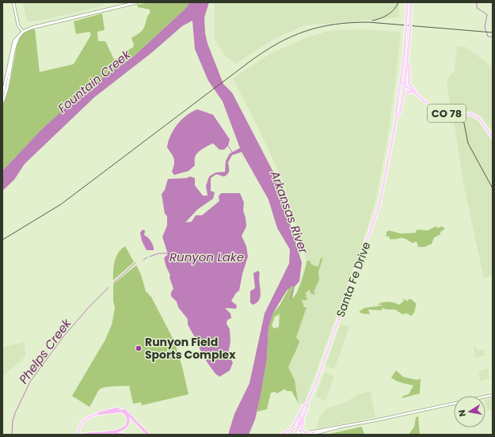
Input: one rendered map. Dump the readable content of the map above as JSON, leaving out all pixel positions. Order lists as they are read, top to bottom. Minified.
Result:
{"streets":{"main road":["CO 78","Santa Fe Drive"]},"water":["Fountain Creek","Arkansas River","Runyon Lake","Phelps Creek"],"places":["Runyon Field Sports Complex"],"north":"left"}
